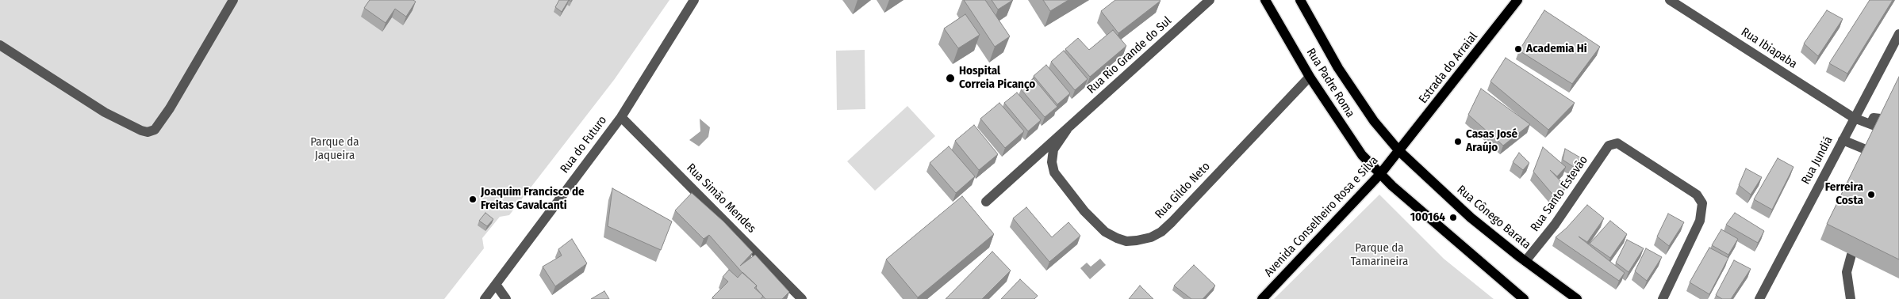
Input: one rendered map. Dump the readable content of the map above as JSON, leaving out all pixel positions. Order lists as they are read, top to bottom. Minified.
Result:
{"streets":{"main road":["Estrada do Arraial","Rua Padre Roma","Avenida Conselheiro Rosa e Silva","Rua Cônego Barata"],"street":["Rua Ibiapaba","Rua Rio Grande do Sul","Rua do Futuro","Rua Jundiá","Rua Gildo Neto","Rua Santo Estevão","Rua Simão Mendes"]},"crossings":[["Rua Ibiapaba","Rua Jundiá"],["Rua Rio Grande do Sul","Rua Gildo Neto"],["Estrada do Arraial","Rua Padre Roma"],["Estrada do Arraial","Avenida Conselheiro Rosa e Silva"],["Estrada do Arraial","Rua Cônego Barata"],["Rua Padre Roma","Rua Gildo Neto"],["Rua Padre Roma","Avenida Conselheiro Rosa e Silva"],["Rua Padre Roma","Rua Cônego Barata"],["Rua do Futuro","Rua Simão Mendes"],["Rua Santo Estevão","Rua Cônego Barata"],["Avenida Conselheiro Rosa e Silva","Rua Cônego Barata"]],"parks":["Parque da Jaqueira","Parque da Tamarineira"],"places":["Academia Hi","Hospital Correia Picanço","Casas José Araújo","Ferreira Costa","Joaquim Francisco de Freitas Cavalcanti","100164"]}
